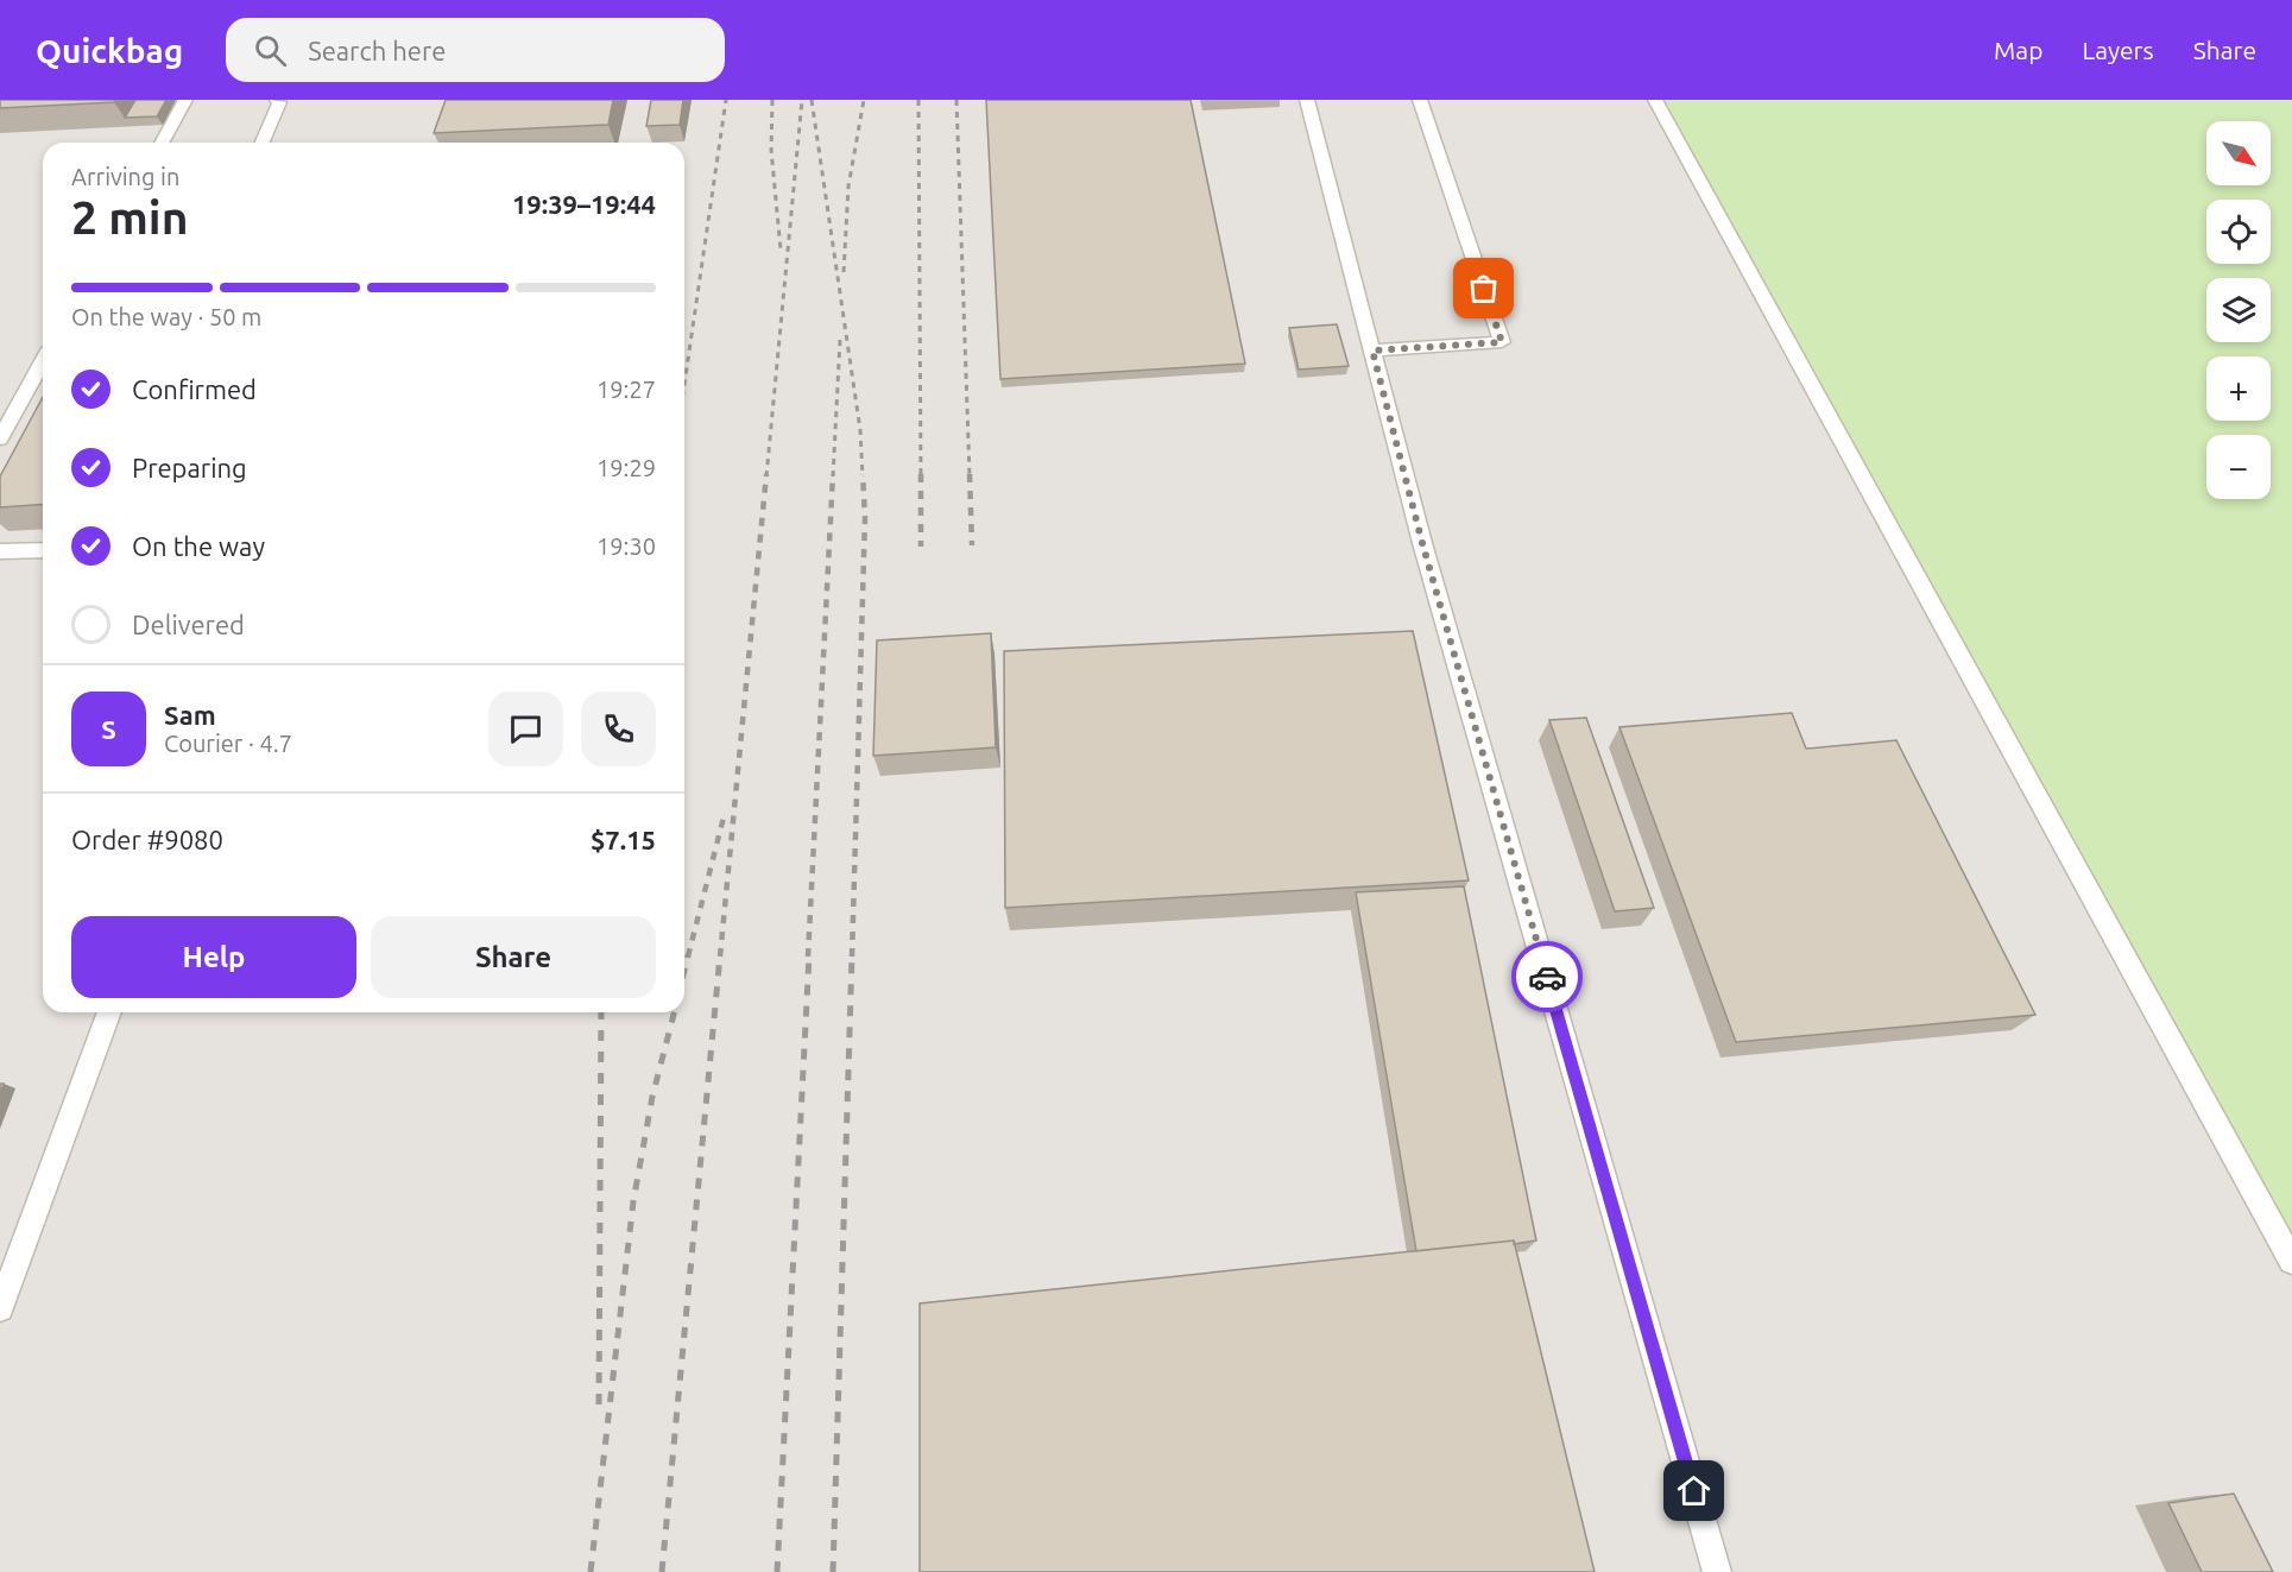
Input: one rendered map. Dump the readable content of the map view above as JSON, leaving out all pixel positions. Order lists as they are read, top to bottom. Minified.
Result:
{"north":"bottom right","page":{"header":"Quickbag","search":"Search here","nav":["Map","Layers","Share"],"map_buttons":["+","−"],"heading":["2 min","Arriving in","19:39–19:44"],"panel":["Sam","Courier · 4.7","Order #9080","$7.15"],"bar":"On the way · 50 m","list":[["Confirmed","19:27"],["Preparing","19:29"],["On the way","19:30"],"Delivered"],"round":"S","buttons":["Help","Share"]}}
